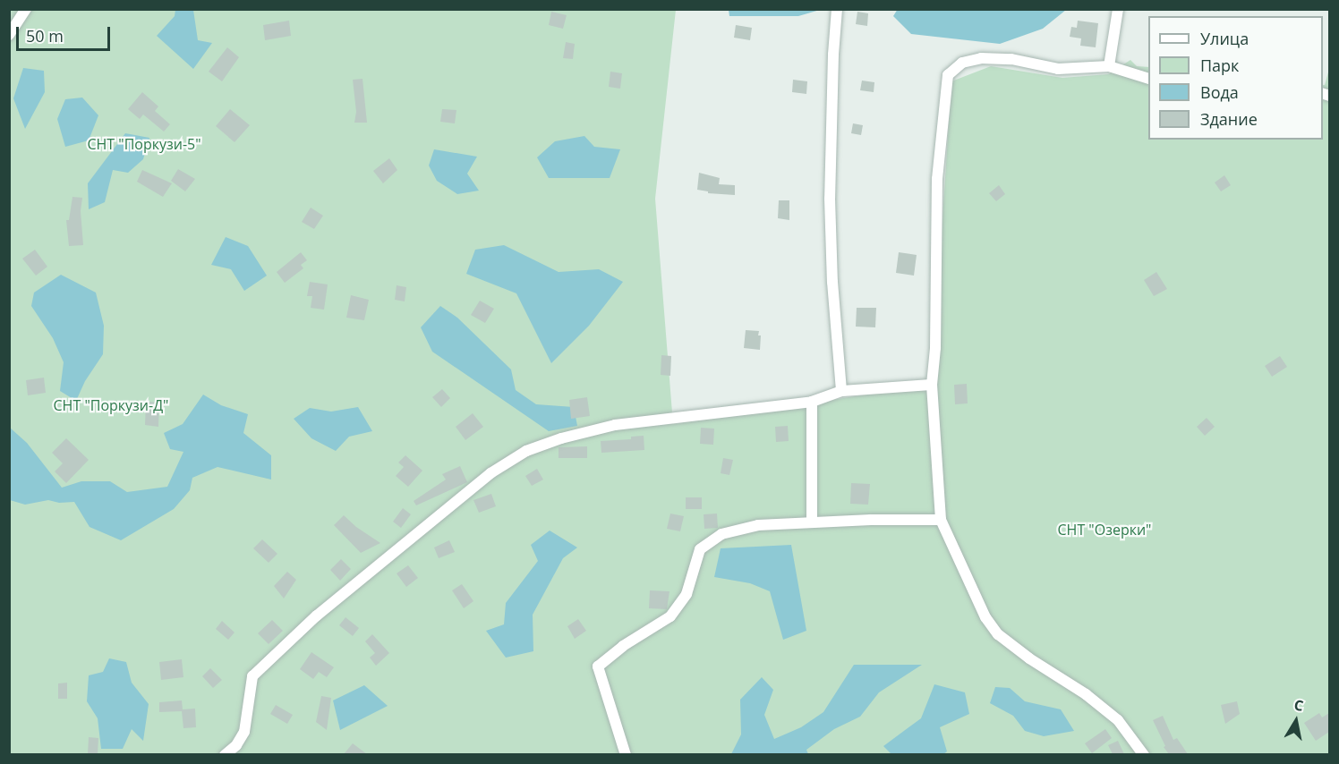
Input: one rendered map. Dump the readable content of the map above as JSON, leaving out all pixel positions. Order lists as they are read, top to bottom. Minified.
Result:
{"parks":["СНТ \"Поркузи-5\"","СНТ \"Поркузи-Д\"","СНТ \"Озерки\""],"legend":["Улица","Парк","Вода","Здание"],"scale_bar":"50 m","north":"top"}
